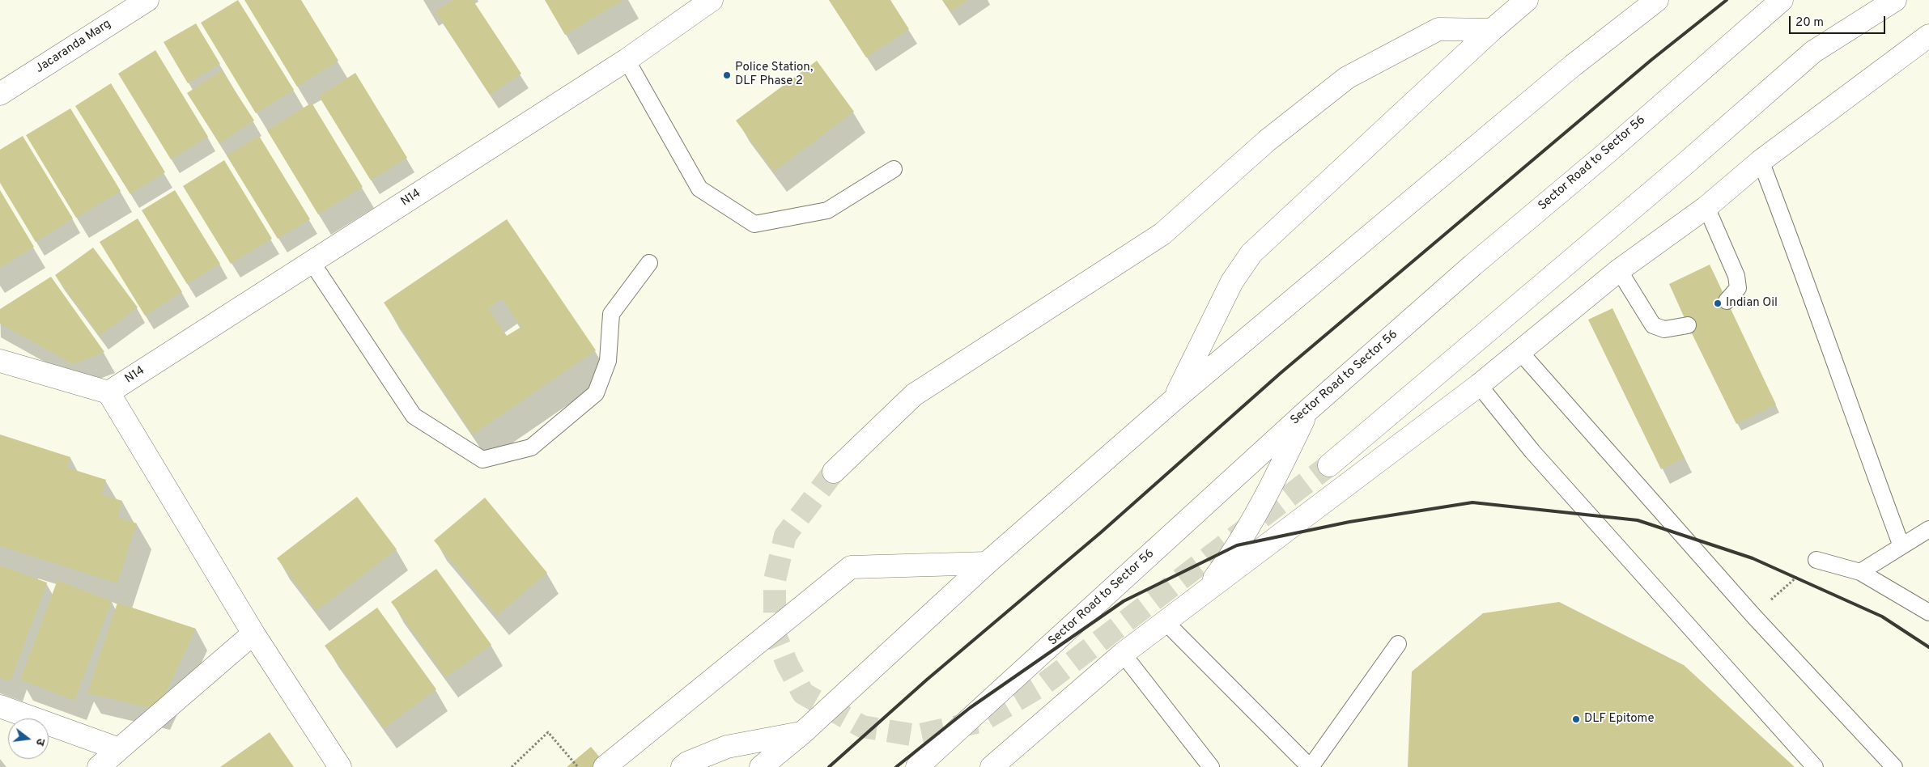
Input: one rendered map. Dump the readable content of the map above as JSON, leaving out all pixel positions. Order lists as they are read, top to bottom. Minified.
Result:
{"streets":{"street":["Jacaranda Marg","Sector Road to Sector 56","N14"]},"places":["Police Station, DLF Phase 2","Indian Oil","DLF Epitome"],"scale_bar":"20 m","north":"right"}
